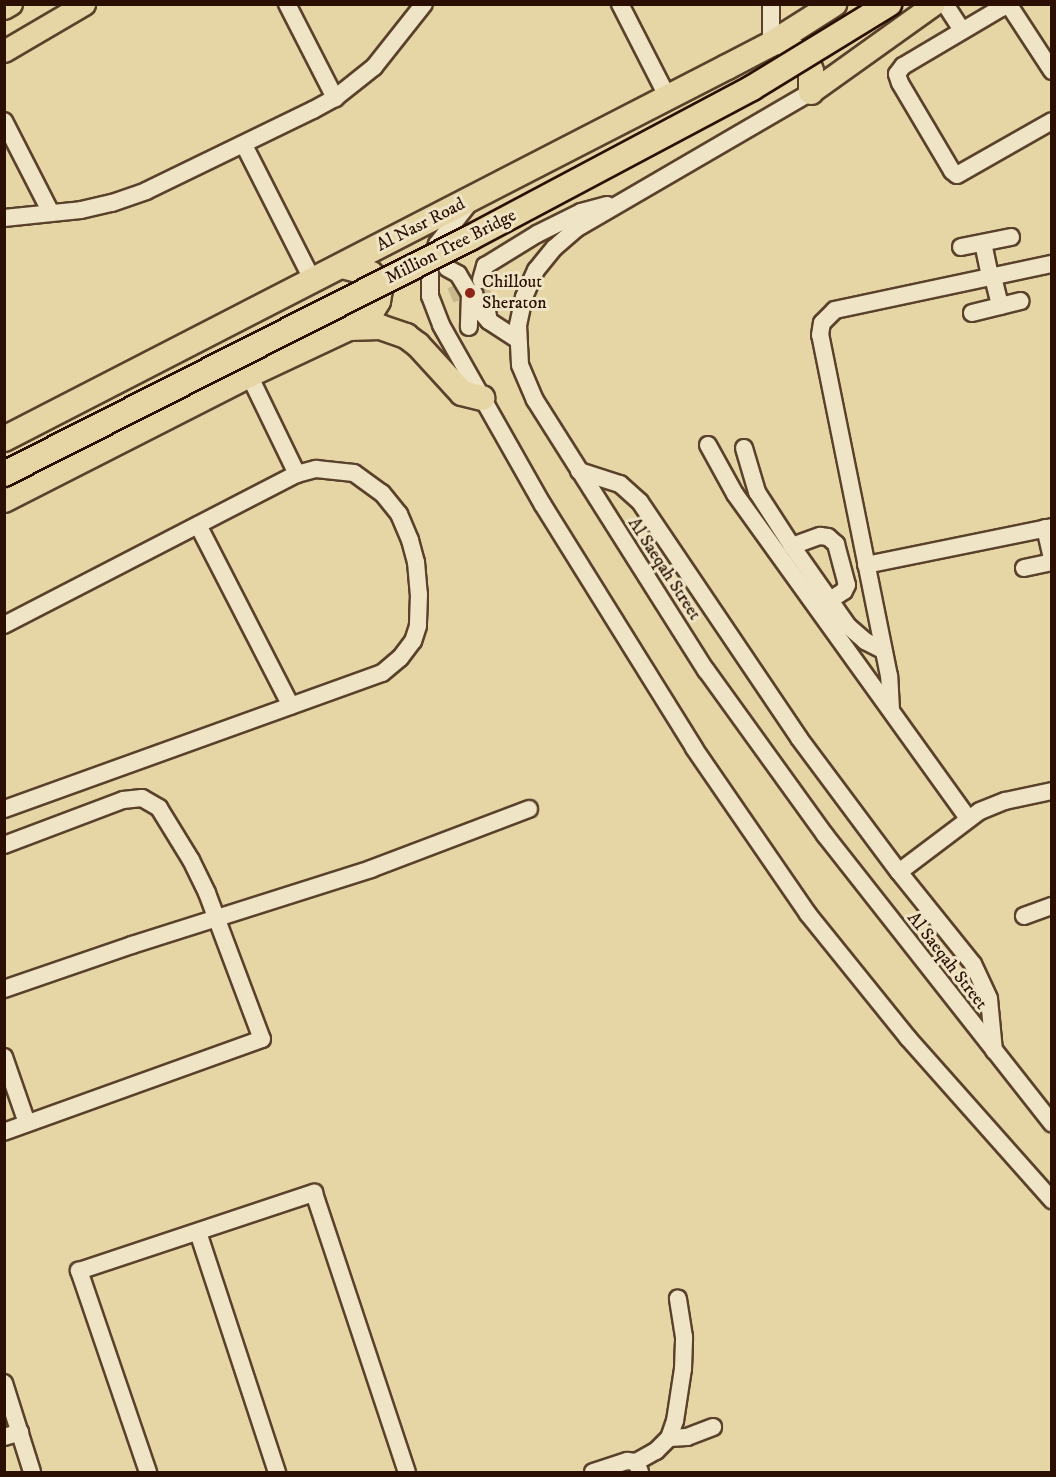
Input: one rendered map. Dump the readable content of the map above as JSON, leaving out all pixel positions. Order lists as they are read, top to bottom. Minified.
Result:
{"streets":{"highway":["Al Nasr Road","Million Tree Bridge"],"street":["Al Saeqah Street"]},"places":["Chillout Sheraton"]}
